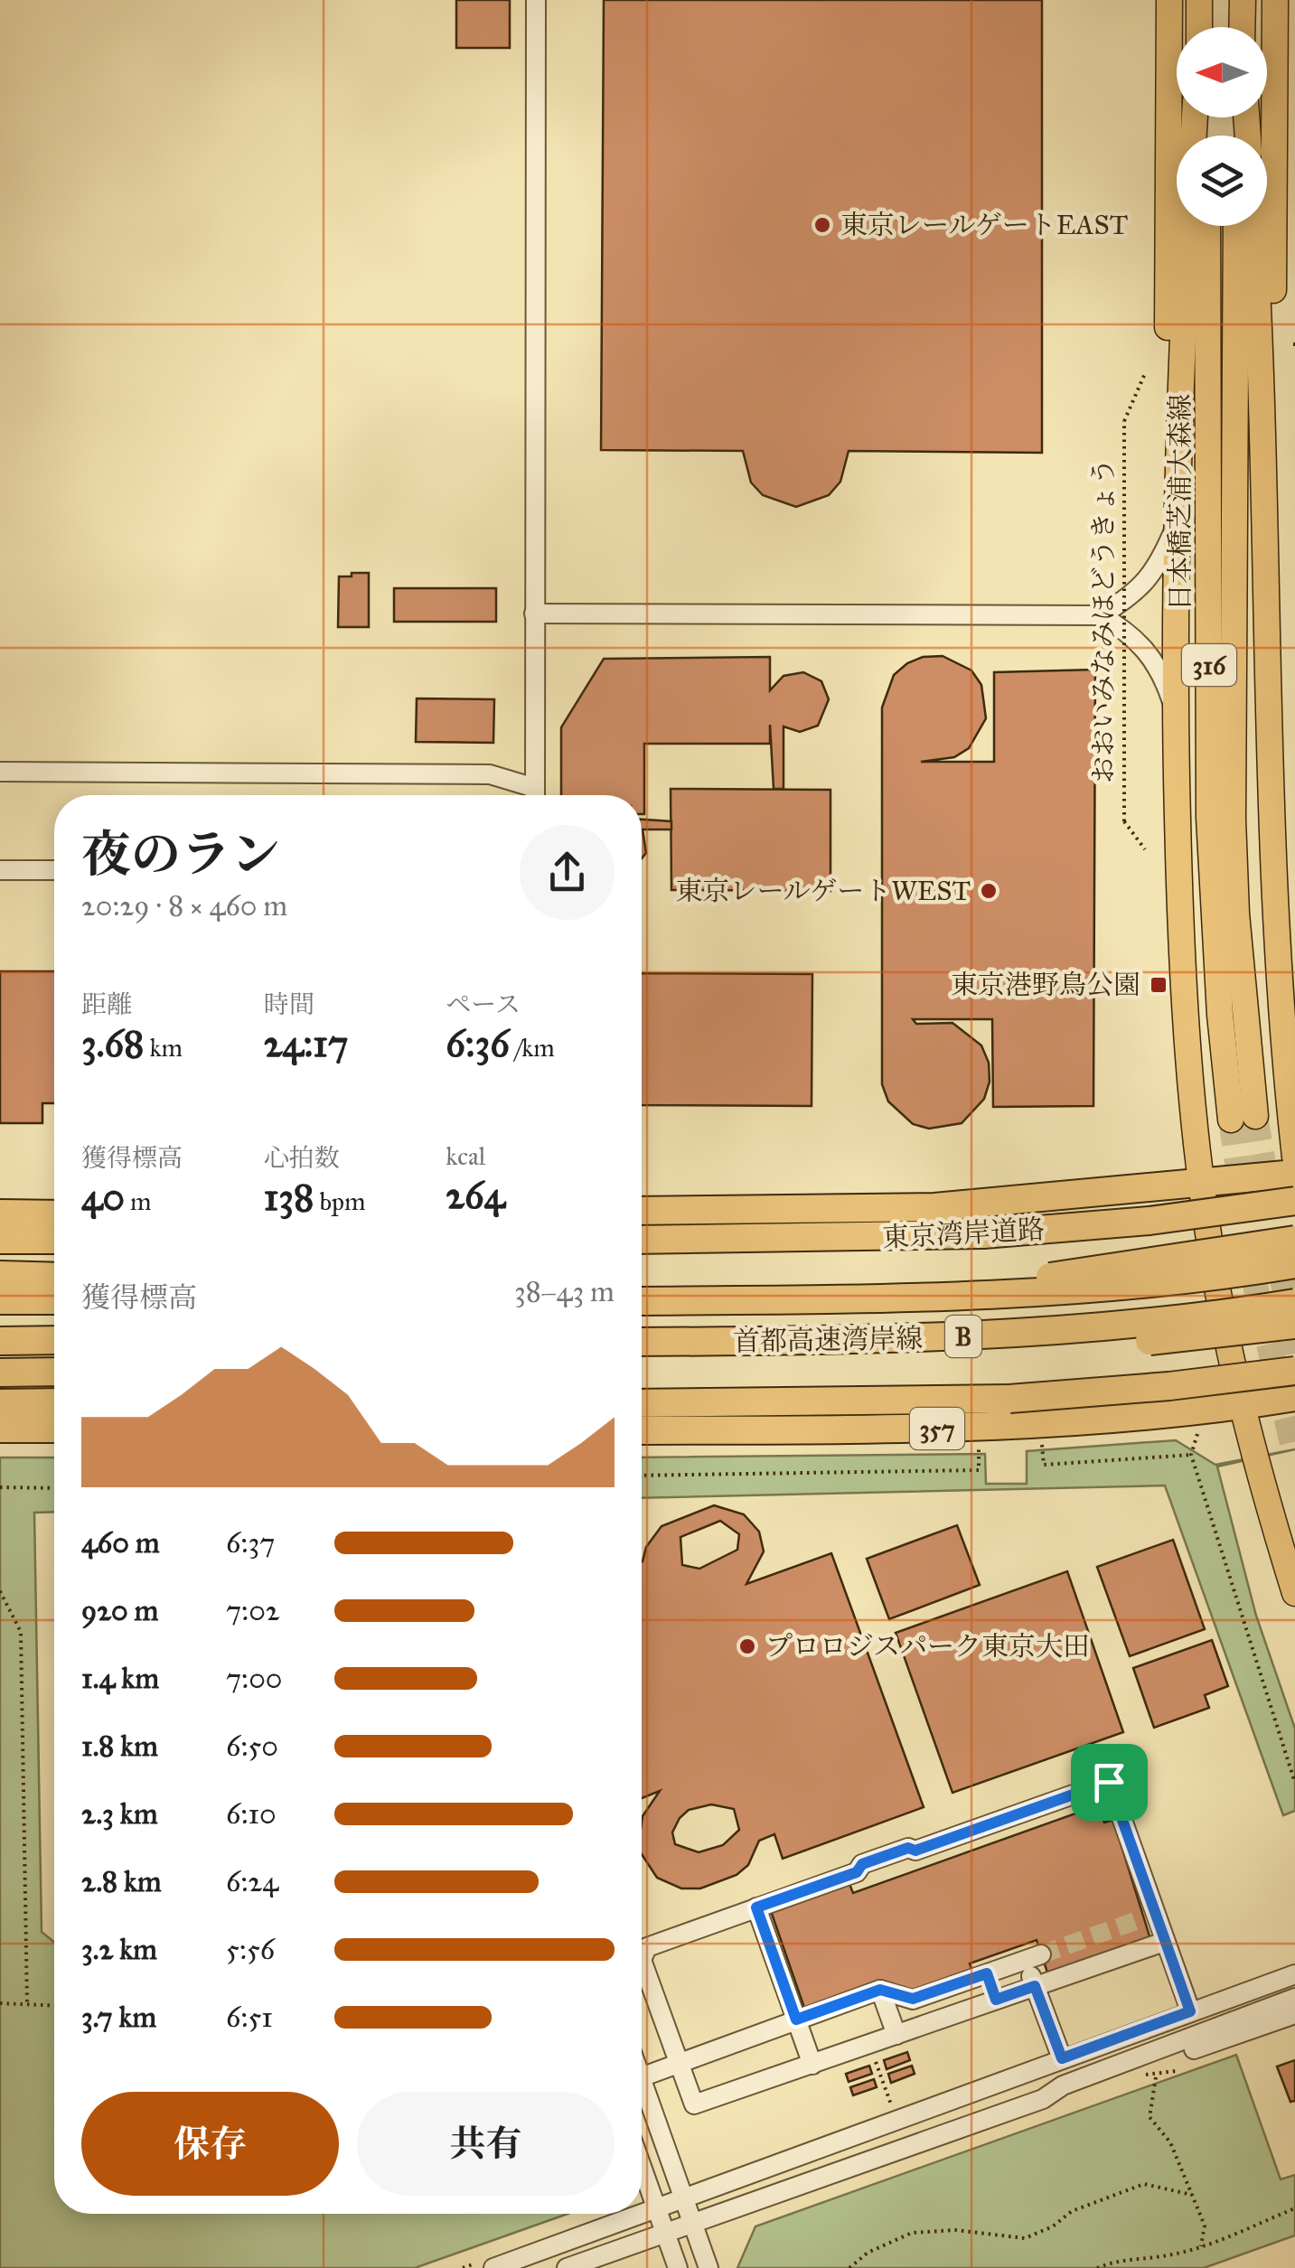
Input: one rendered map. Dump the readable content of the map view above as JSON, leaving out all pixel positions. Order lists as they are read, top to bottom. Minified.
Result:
{"streets":{"highway":["東京湾岸道路","B","首都高速湾岸線","357"],"main road":["日本橋芝浦大森線","316"],"path":["おおいみなみほどうきょう"]},"crossings":[["316","357"],["B","首都高速湾岸線"]],"places":{"other":["東京レールゲートEAST","東京レールゲートWEST","プロロジスパーク東京大田"],"transit":["東京港野鳥公園"]},"north":"left","page":{"heading":["夜のラン","20:29 · 8 × 460 m"],"stats":[["距離","3.68 km"],["時間","24:17"],["ペース","6:36 /km"],["獲得標高","40 m"],["心拍数","138 bpm"],["kcal","264"]],"chart":["獲得標高","38–43 m"],"list":[{"name":"460 m","note":"6:37"},{"name":"920 m","note":"7:02"},{"name":"1.4 km","note":"7:00"},{"name":"1.8 km","note":"6:50"},{"name":"2.3 km","note":"6:10"},{"name":"2.8 km","note":"6:24"},{"name":"3.2 km","note":"5:56"},{"name":"3.7 km","note":"6:51"}],"buttons":["保存","共有"]}}
